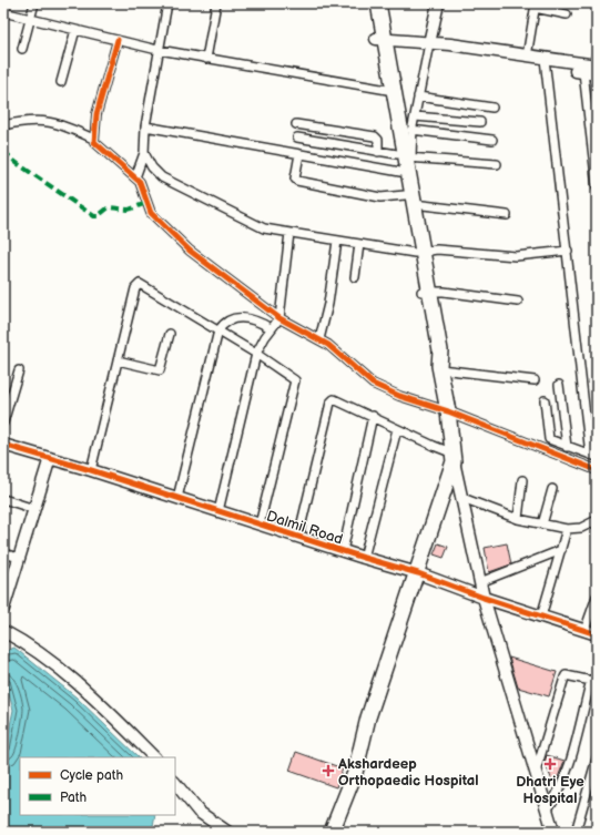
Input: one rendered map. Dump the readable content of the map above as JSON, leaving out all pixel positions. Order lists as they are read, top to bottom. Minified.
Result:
{"streets":{"street":["Dalmil Road"]},"places":{"health":["Dhatri Eye Hospital","Akshardeep Orthopaedic Hospital"]},"legend":["Cycle path","Path"]}
